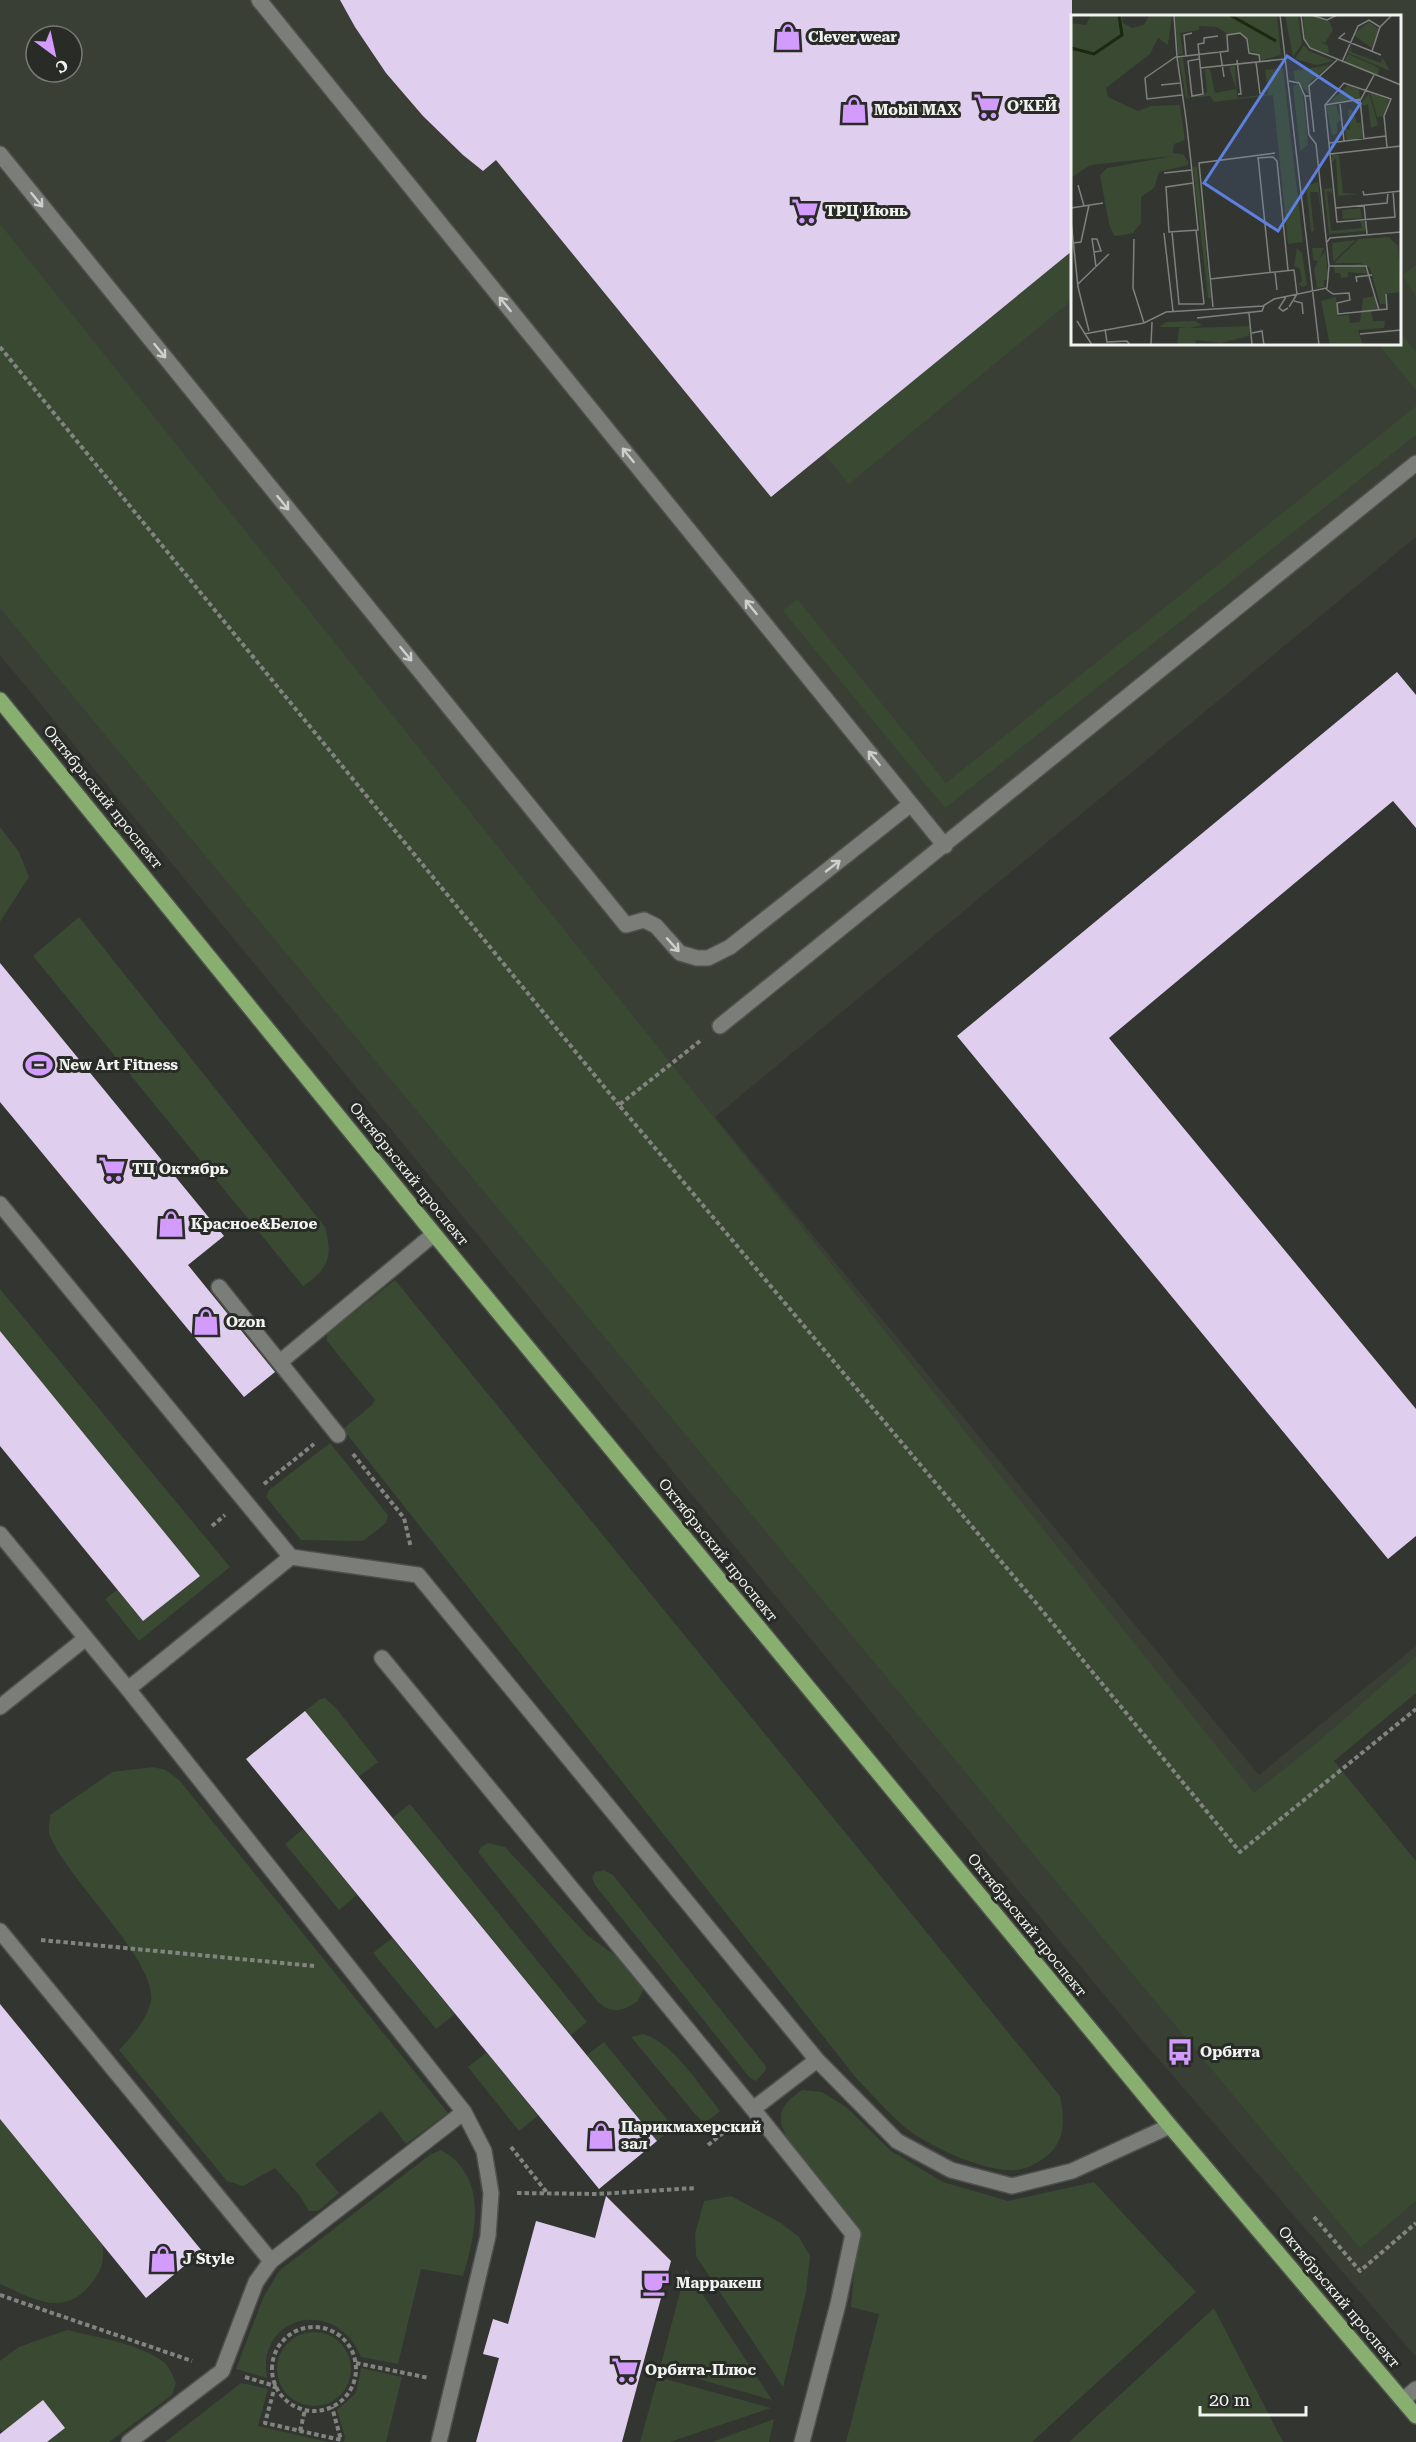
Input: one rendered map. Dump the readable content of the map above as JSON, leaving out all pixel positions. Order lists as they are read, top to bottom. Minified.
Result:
{"streets":{"main road":["Октябрьский проспект"]},"places":{"shop":["Clever wear","Mobil MAX","Красное&Белое","Ozon","Парикмахерский зал","J Style"],"supermarket":["О’КЕЙ","ТРЦ Июнь","ТЦ Октябрь","Орбита-Плюс"],"sports":["New Art Fitness"],"bus stop":["Орбита"],"cafe":["Марракеш"]},"scale_bar":"20 m","north":"bottom right"}
